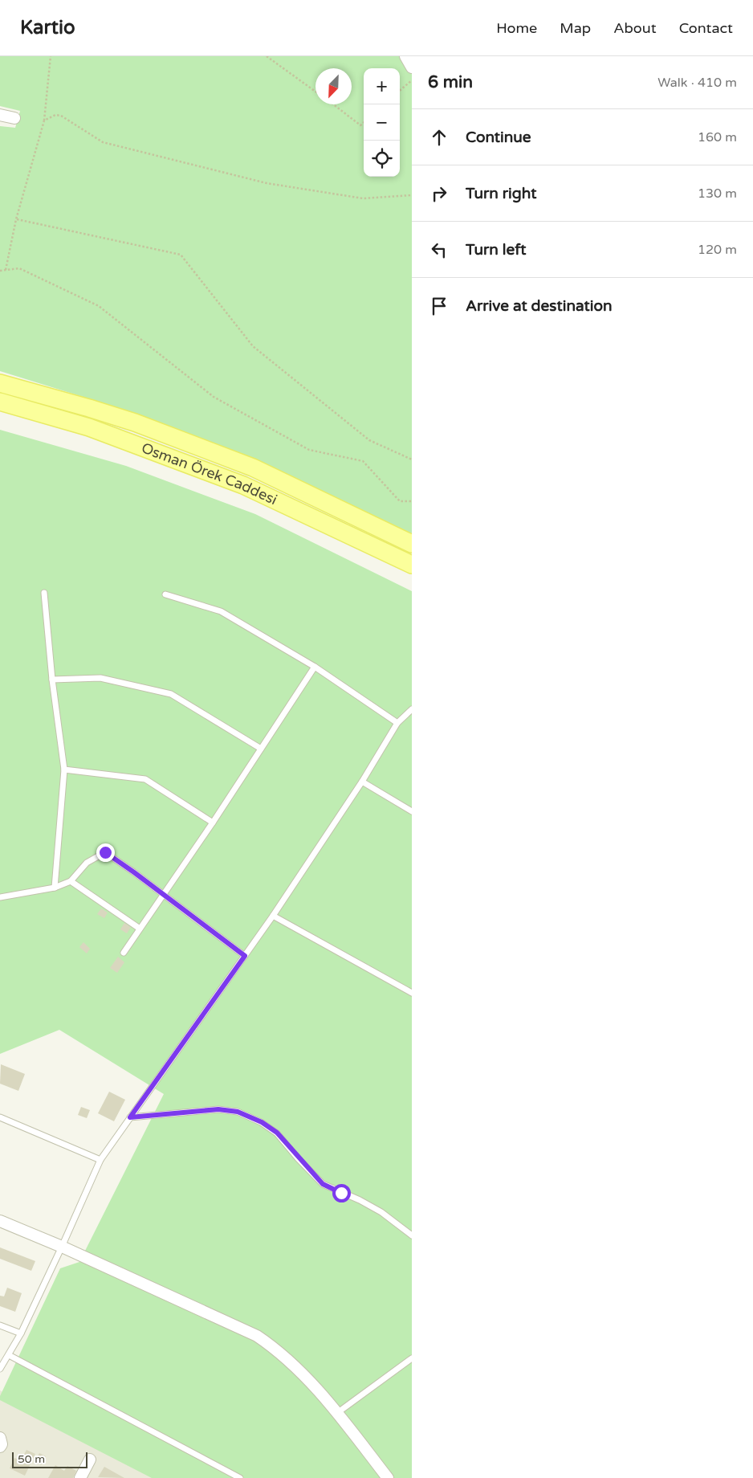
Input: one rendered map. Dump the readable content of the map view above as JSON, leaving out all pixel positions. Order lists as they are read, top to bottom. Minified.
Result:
{"streets":{"main road":["Osman Örek Caddesi"]},"scale_bar":"50 m","north":"bottom left","page":{"header":"Kartio","nav":["Home","Map","About","Contact"],"heading":["6 min","Walk · 410 m"],"map_buttons":["+","−"],"list":[["Continue","160 m"],["Turn right","130 m"],["Turn left","120 m"],"Arrive at destination"],"scale":"50 m"}}
